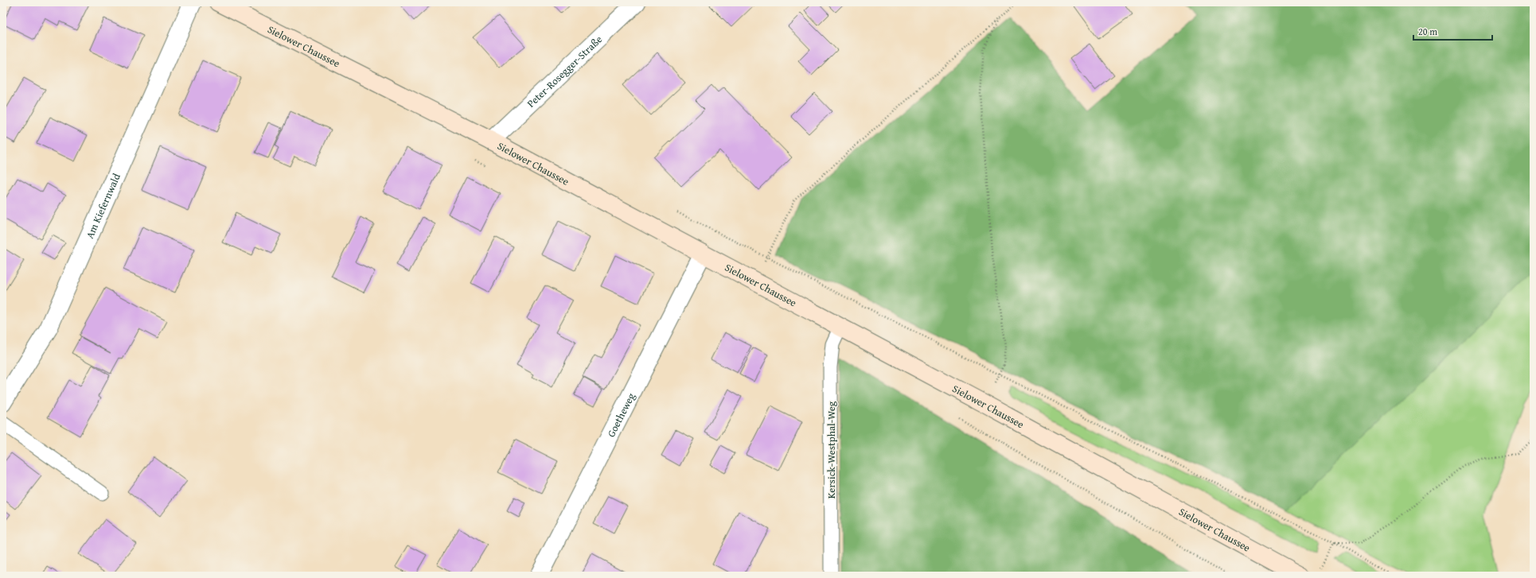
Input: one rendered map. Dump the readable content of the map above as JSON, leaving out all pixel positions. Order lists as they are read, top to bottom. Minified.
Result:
{"streets":{"main road":["Sielower Chaussee"],"street":["Peter-Rosegger-Straße","Am Kiefernwald","Goetheweg"],"lane":["Kersick-Westphal-Weg"]},"crossings":[["Sielower Chaussee","Peter-Rosegger-Straße"],["Sielower Chaussee","Goetheweg"],["Sielower Chaussee","Kersick-Westphal-Weg"]],"scale_bar":"20 m"}
